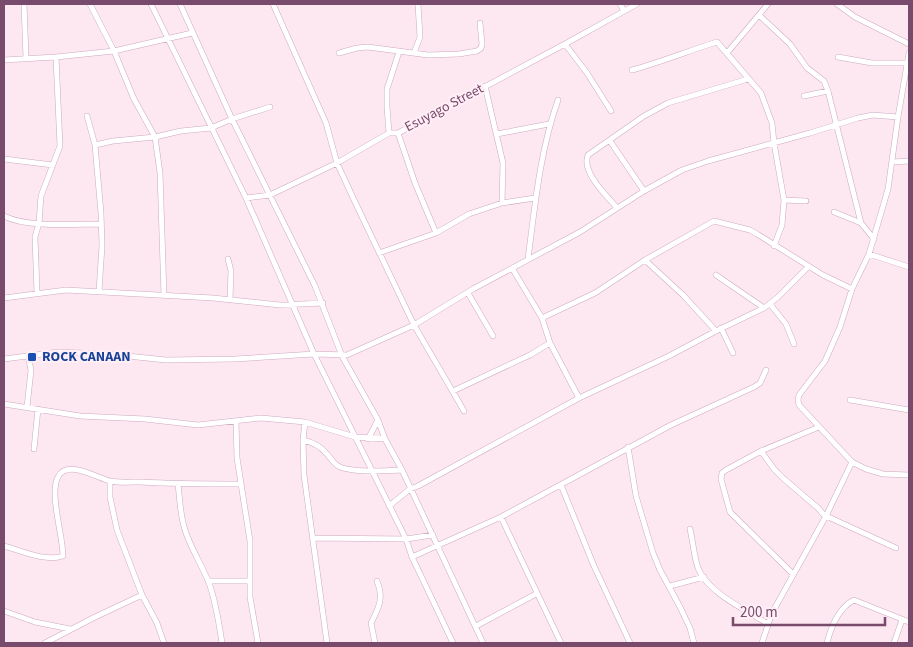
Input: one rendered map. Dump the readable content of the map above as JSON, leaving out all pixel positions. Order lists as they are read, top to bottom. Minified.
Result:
{"streets":{"street":["Esuyago Street"]},"places":{"transit":["ROCK CANAAN"]},"scale_bar":"200 m"}
